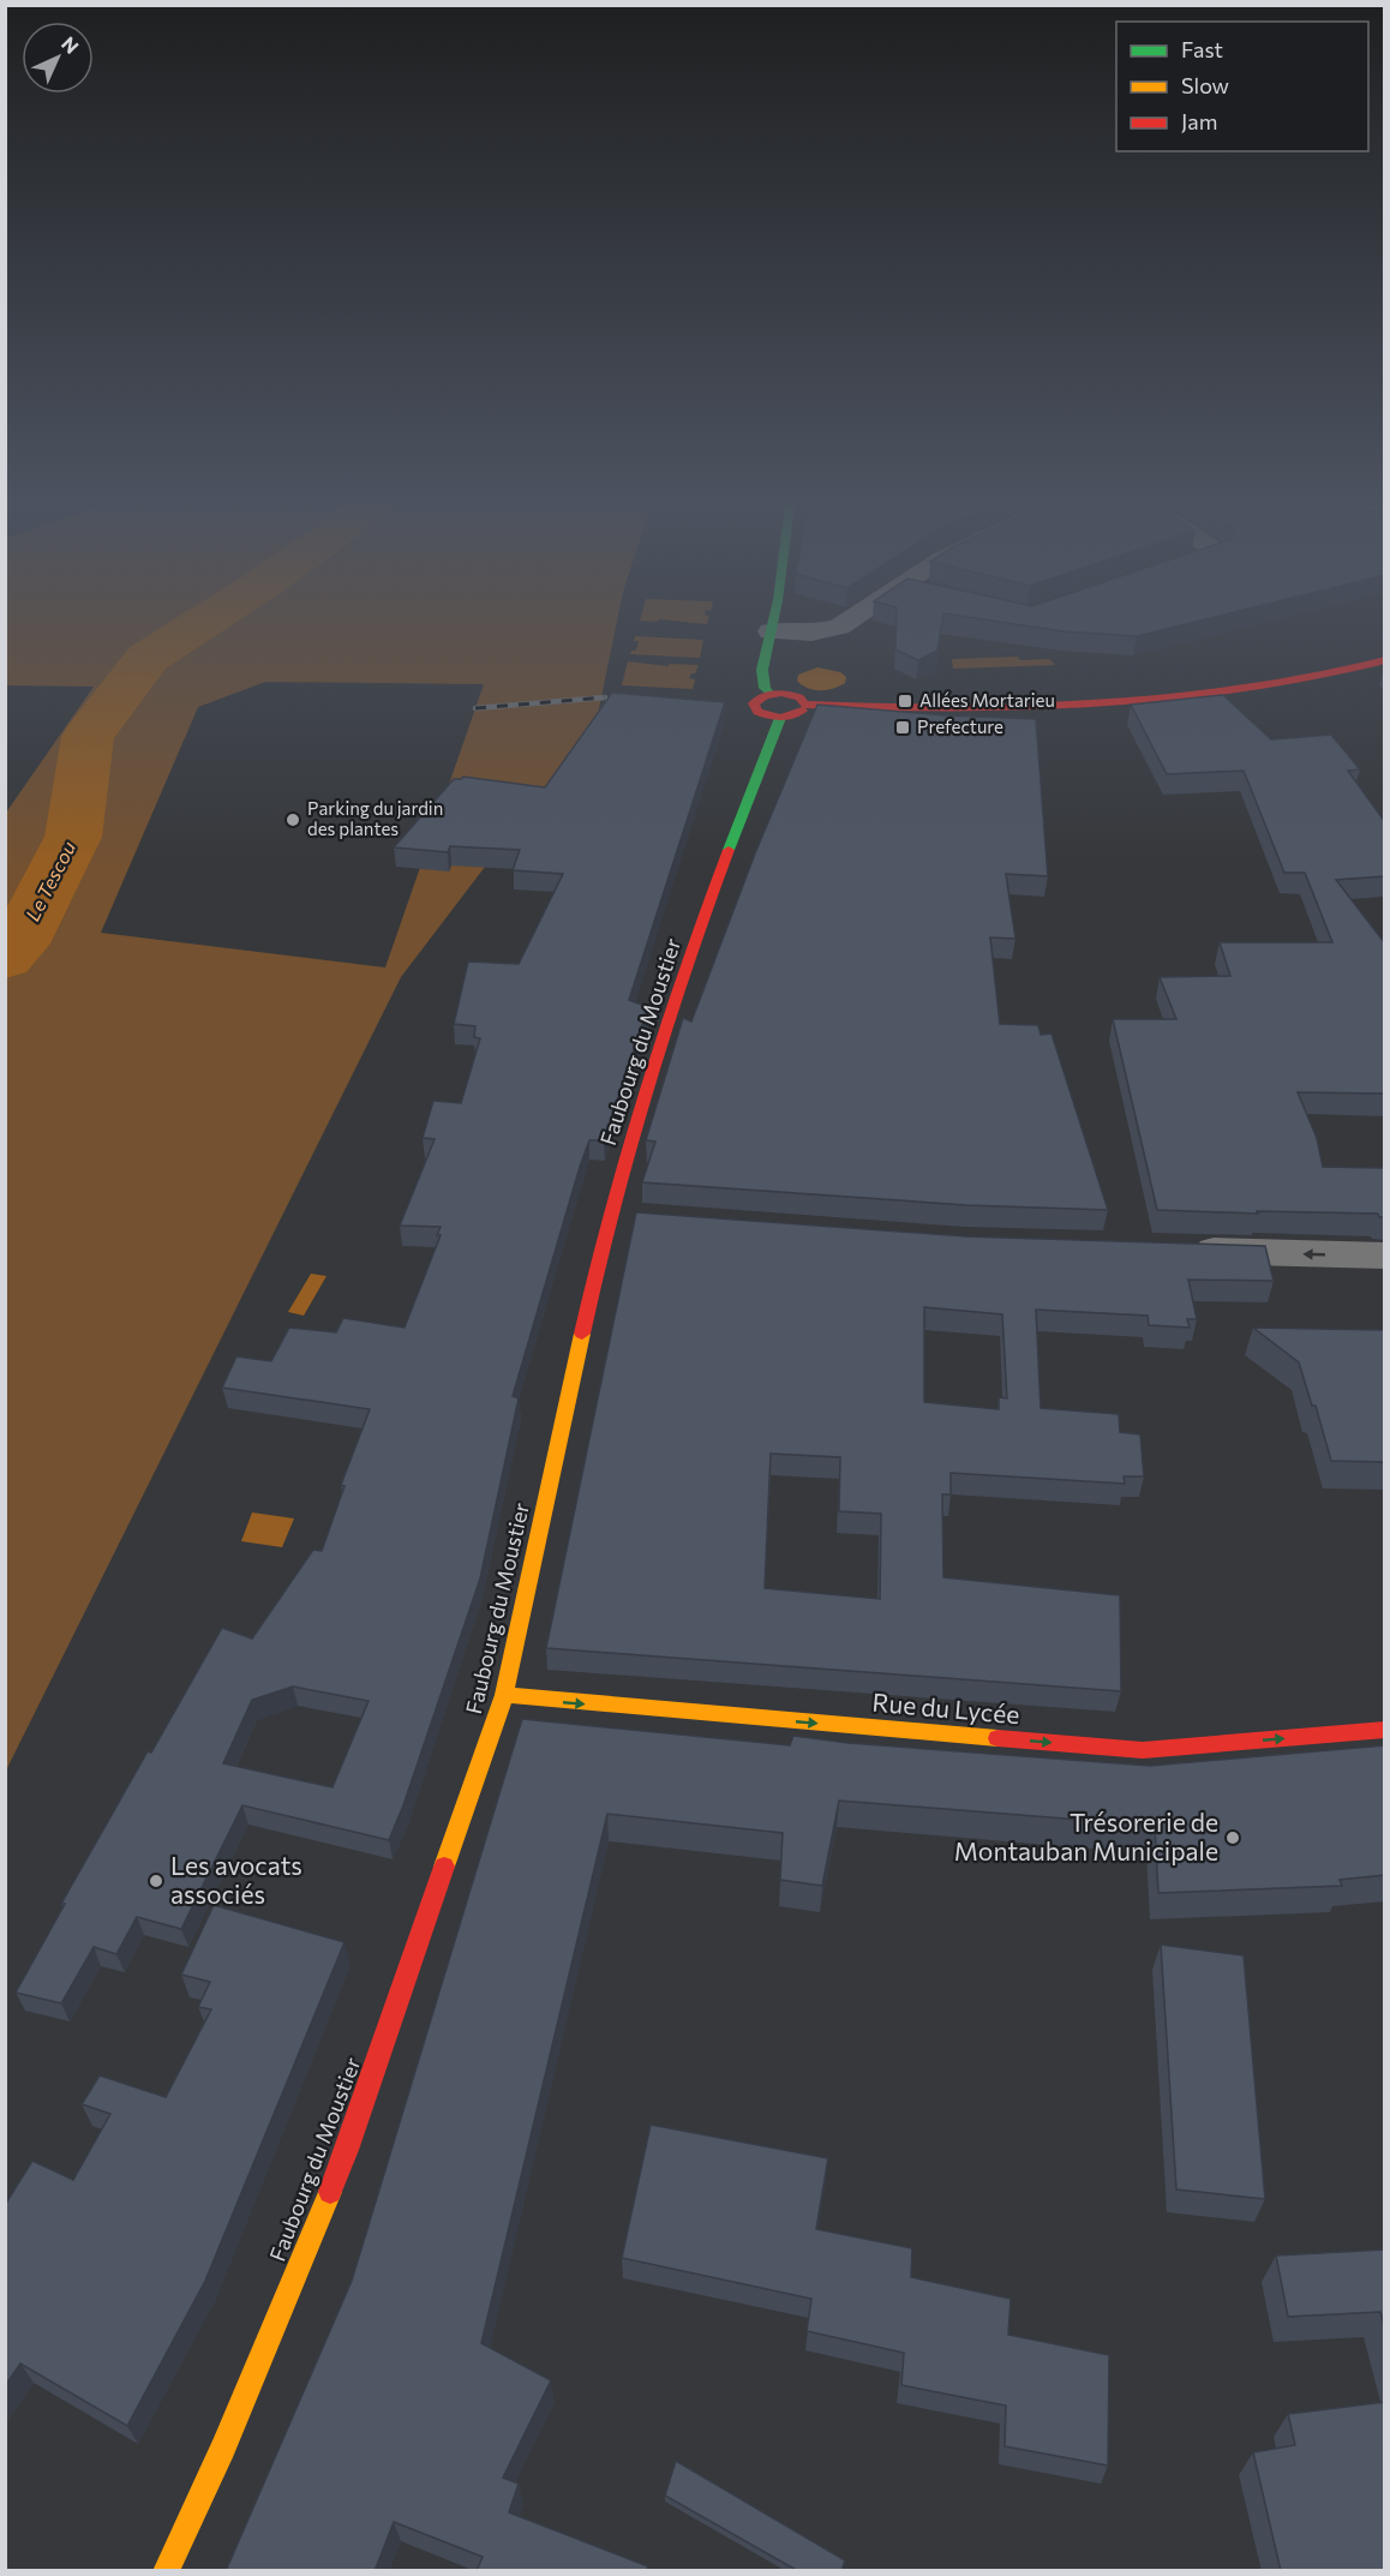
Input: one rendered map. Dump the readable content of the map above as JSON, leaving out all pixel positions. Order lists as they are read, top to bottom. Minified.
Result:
{"streets":{"main road":["Faubourg du Moustier","Rue du Lycée"]},"crossings":[["Faubourg du Moustier","Rue du Lycée"]],"one_way":["Rue du Lycée"],"water":["Le Tescou"],"places":{"transit":["Allées Mortarieu","Prefecture"],"other":["Parking du jardin des plantes","Trésorerie de Montauban Municipale","Les avocats associés"]},"legend":["Fast","Slow","Jam"],"north":"top right"}
